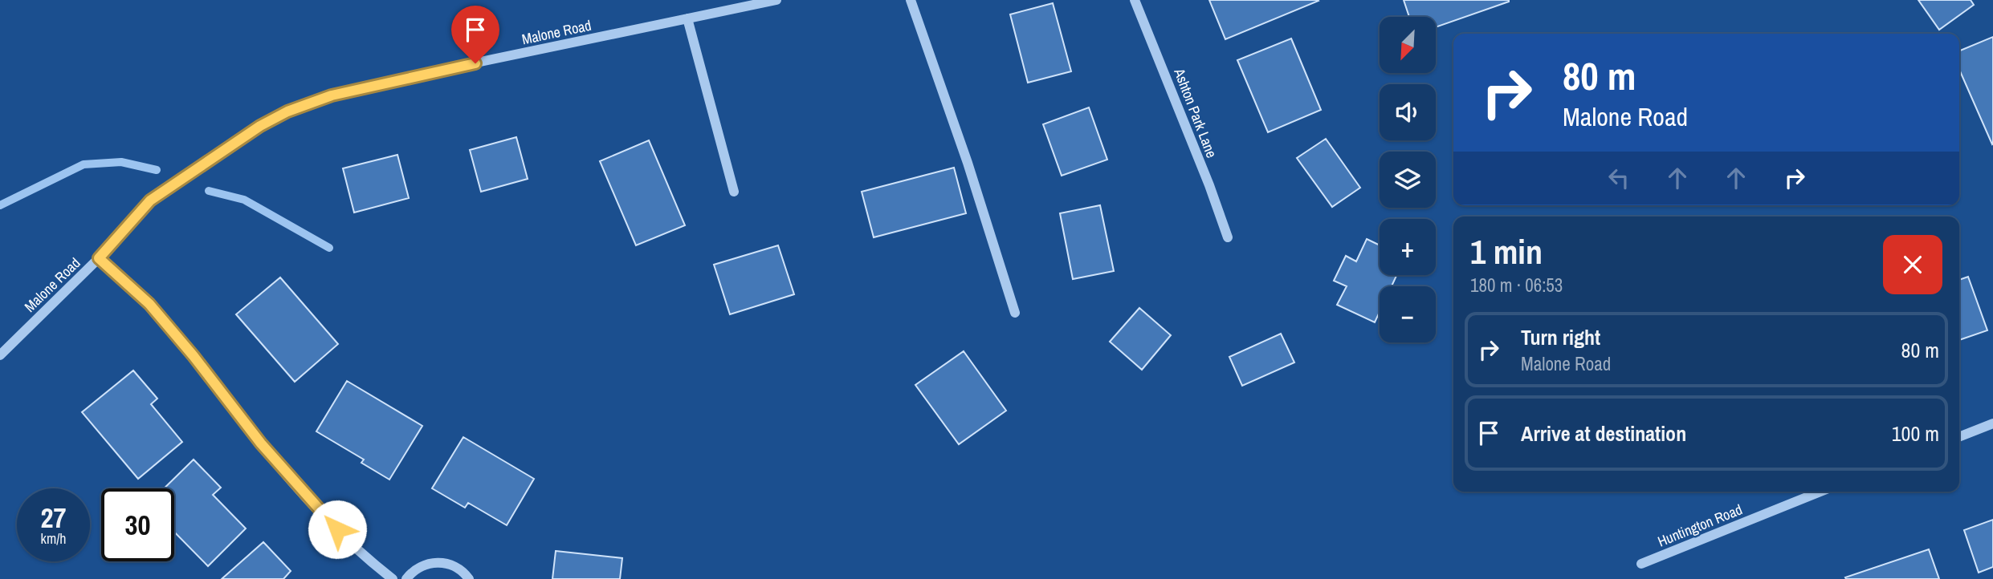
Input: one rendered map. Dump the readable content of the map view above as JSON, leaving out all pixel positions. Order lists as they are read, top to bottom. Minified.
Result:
{"streets":{"street":["Malone Road","Ashton Park Lane","Huntington Road"]},"north":"bottom left","page":{"map_buttons":["+","−"],"turn":["80 m","Malone Road"],"heading":["1 min","180 m · 06:53"],"list":[{"name":"Turn right","note":"Malone Road","value":"80 m"},{"name":"Arrive at destination","value":"100 m"}],"speed":"27 km/h","limit":"30"}}
